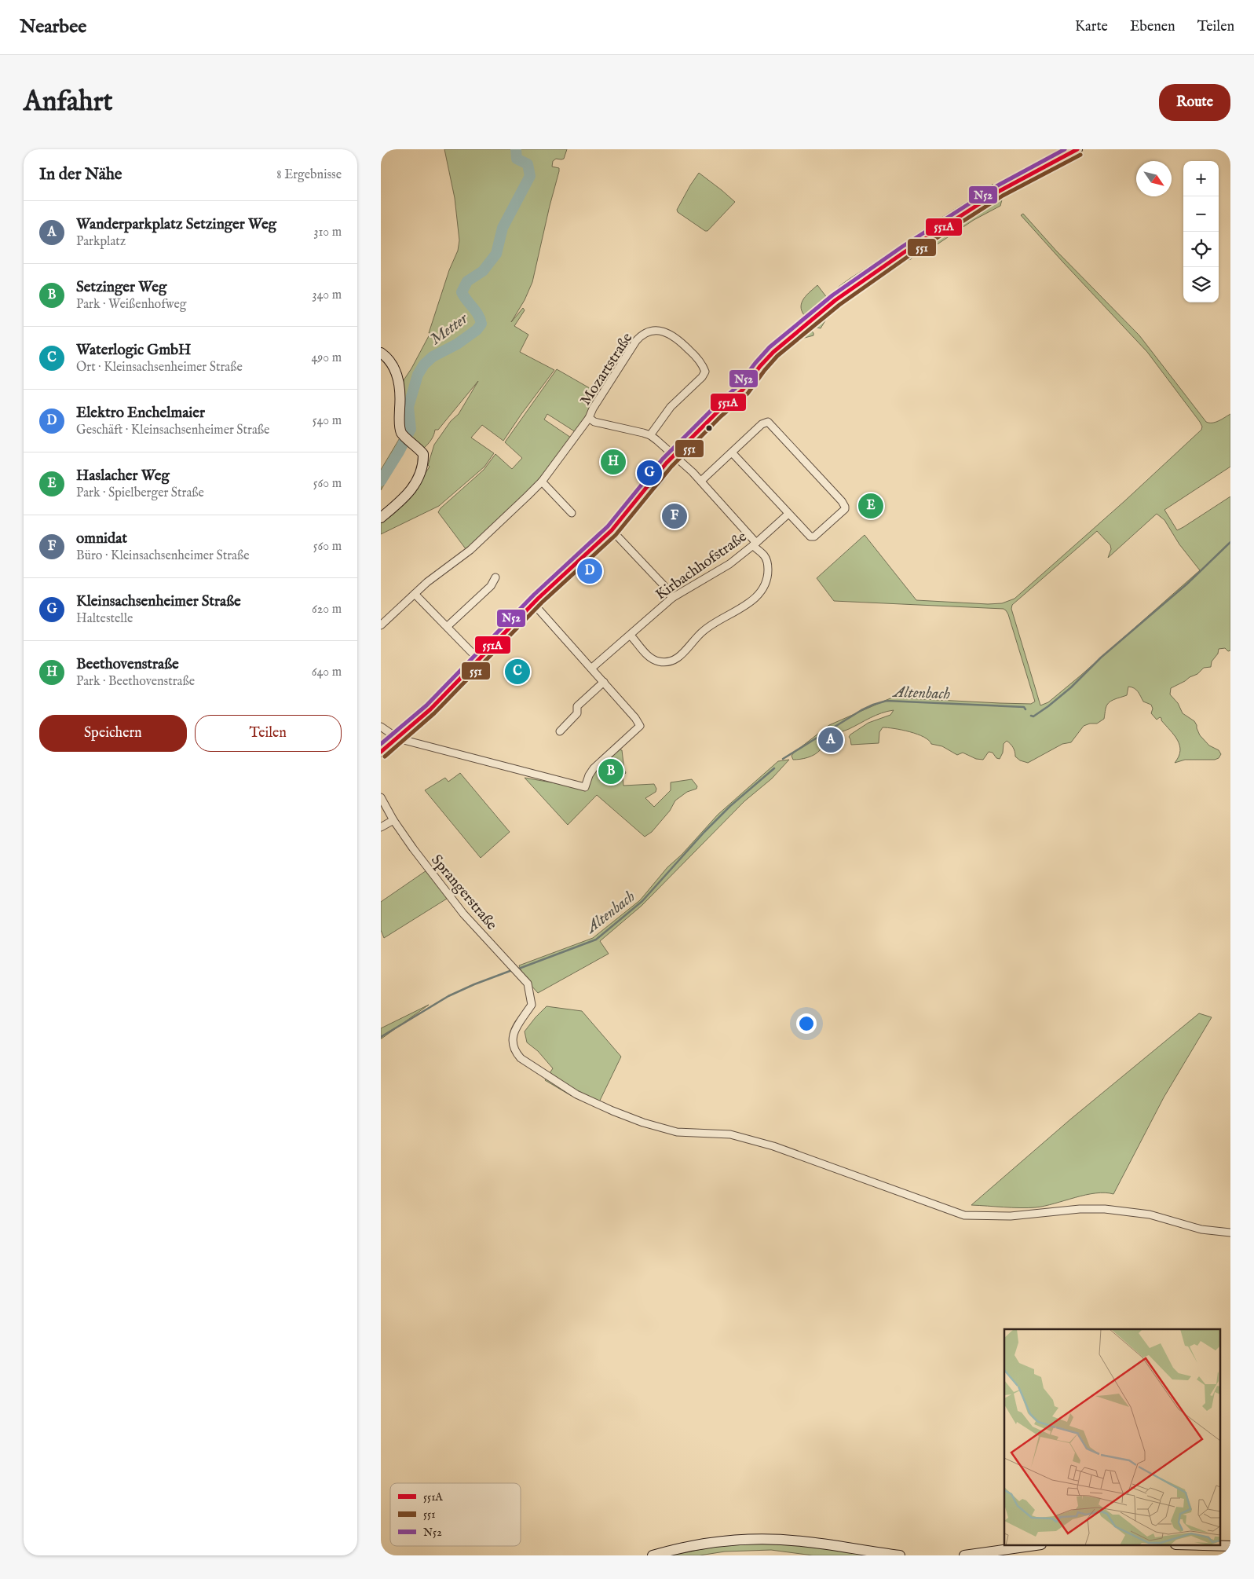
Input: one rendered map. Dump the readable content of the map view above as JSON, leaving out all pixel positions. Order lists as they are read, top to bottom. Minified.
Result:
{"streets":{"street":["Mozartstraße","Kirbachhofstraße","Sprangerstraße"]},"water":["Metter","Altenbach"],"lines":["transit line 551A","transit line N52","transit line 551"],"legend":["551A","551","N52"],"north":"bottom right","page":{"header":"Nearbee","nav":["Karte","Ebenen","Teilen"],"buttons":["Route",["Speichern","Teilen"]],"title":"Anfahrt","heading":["In der Nähe","8 Ergebnisse"],"map_buttons":["+","−"],"list":[{"mark":"A","name":"Wanderparkplatz Setzinger Weg","note":"Parkplatz","value":"310 m"},{"mark":"B","name":"Setzinger Weg","note":"Park · Weißenhofweg","value":"340 m"},{"mark":"C","name":"Waterlogic GmbH","note":"Ort · Kleinsachsenheimer Straße","value":"490 m"},{"mark":"D","name":"Elektro Enchelmaier","note":"Geschäft · Kleinsachsenheimer Straße","value":"540 m"},{"mark":"E","name":"Haslacher Weg","note":"Park · Spielberger Straße","value":"560 m"},{"mark":"F","name":"omnidat","note":"Büro · Kleinsachsenheimer Straße","value":"560 m"},{"mark":"G","name":"Kleinsachsenheimer Straße","note":"Haltestelle","value":"620 m"},{"mark":"H","name":"Beethovenstraße","note":"Park · Beethovenstraße","value":"640 m"}],"pins":["H","G","E","F","D","C","A","B"]}}
